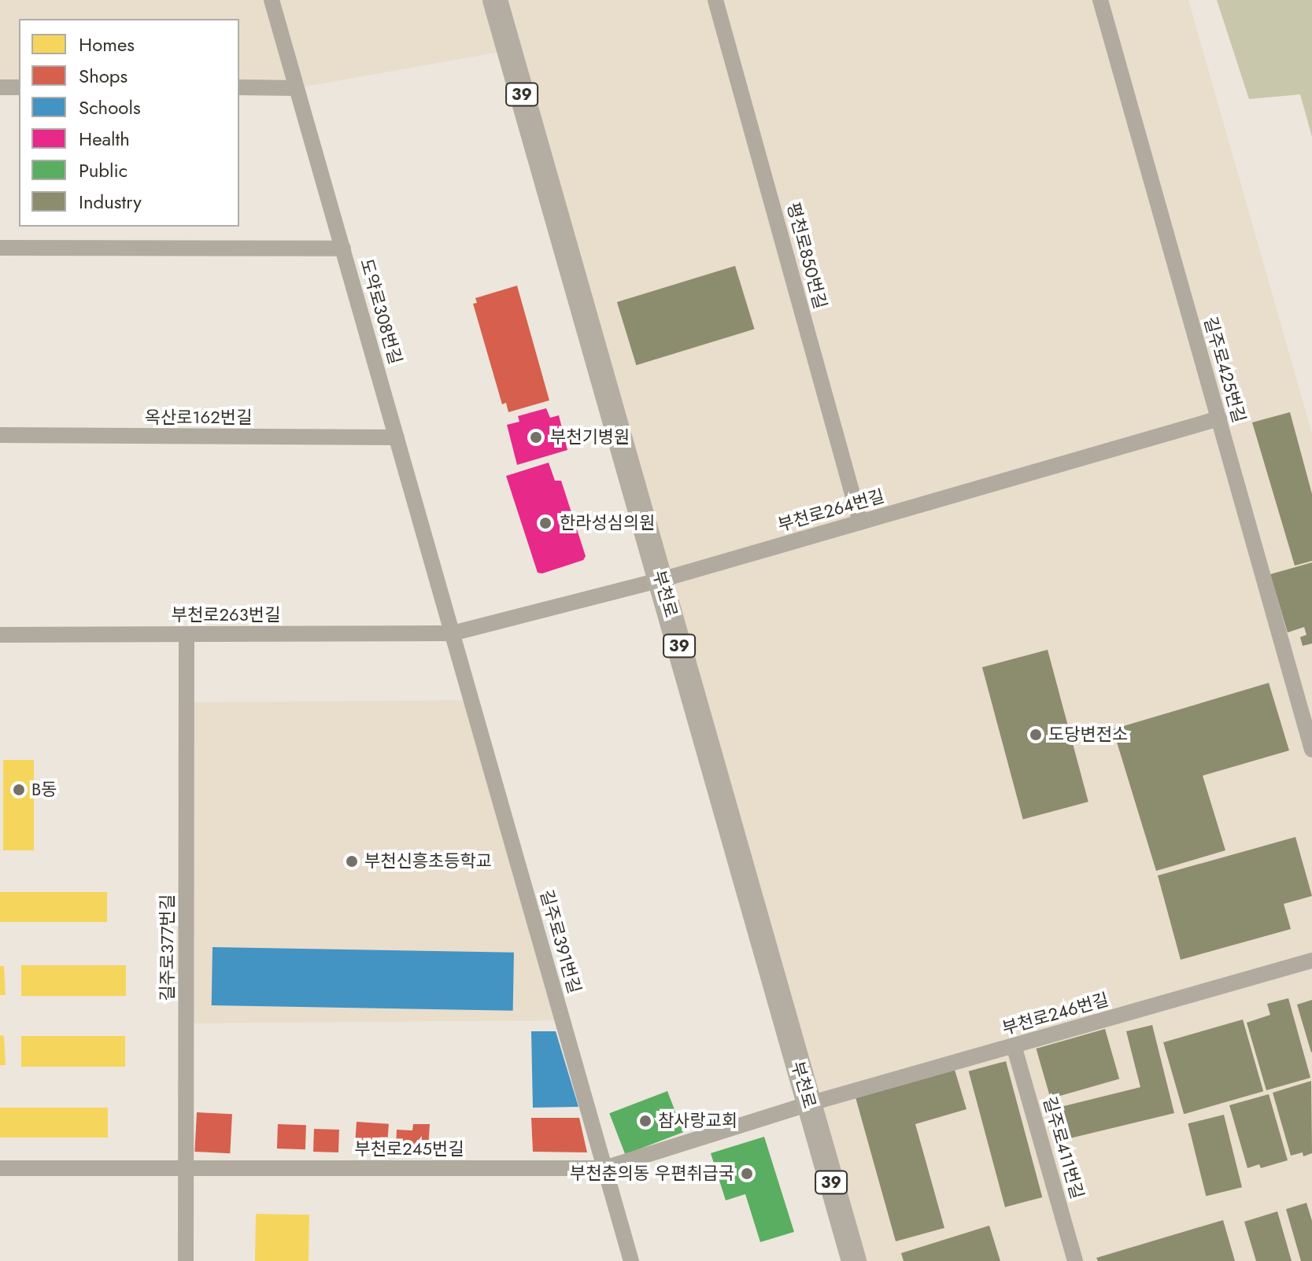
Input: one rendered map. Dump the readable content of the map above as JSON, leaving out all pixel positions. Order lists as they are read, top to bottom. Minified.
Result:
{"streets":{"main road":["39","부천로"],"street":["평천로850번길","도약로308번길","길주로425번길","옥산로162번길","부천로264번길","부천로263번길","길주로391번길","길주로377번길","부천로246번길","길주로411번길","부천로245번길"]},"crossings":[["평천로850번길","부천로264번길"],["도약로308번길","옥산로162번길"],["도약로308번길","부천로264번길"],["도약로308번길","부천로263번길"],["도약로308번길","길주로391번길"],["길주로425번길","부천로264번길"],["부천로264번길","부천로"],["부천로264번길","부천로263번길"],["부천로264번길","길주로391번길"],["부천로","부천로246번길"],["부천로","부천로245번길"],["부천로263번길","길주로391번길"],["부천로263번길","길주로377번길"],["길주로391번길","부천로245번길"],["길주로377번길","부천로245번길"],["부천로246번길","길주로411번길"],["부천로246번길","부천로245번길"]],"places":["부천기병원","한라성심의원","도당변전소","B동","부천신흥초등학교","참사랑교회","부천춘의동 우편취급국"],"legend":["Homes","Shops","Schools","Health","Public","Industry"]}
